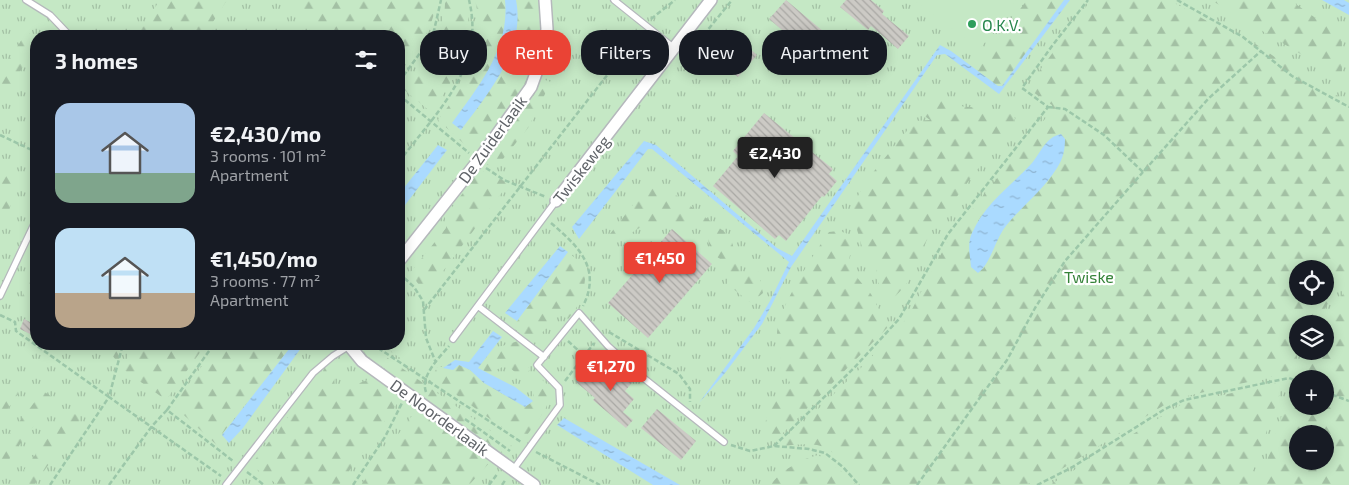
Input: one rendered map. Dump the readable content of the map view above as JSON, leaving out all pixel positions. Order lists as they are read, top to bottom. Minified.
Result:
{"streets":{"street":["De Zuiderlaaik","Twiskeweg","De Noorderlaaik"]},"parks":["Twiske"],"places":["O.K.V."],"page":{"chip":["Buy","Rent","Filters","New","Apartment"],"heading":"3 homes","list":[{"name":"€2,430/mo","note":"3 rooms · 101 m² · Apartment"},{"name":"€1,450/mo","note":"3 rooms · 77 m² · Apartment"}],"price":["€2,430","€1,450","€1,270"],"map_buttons":["+","−"]}}
